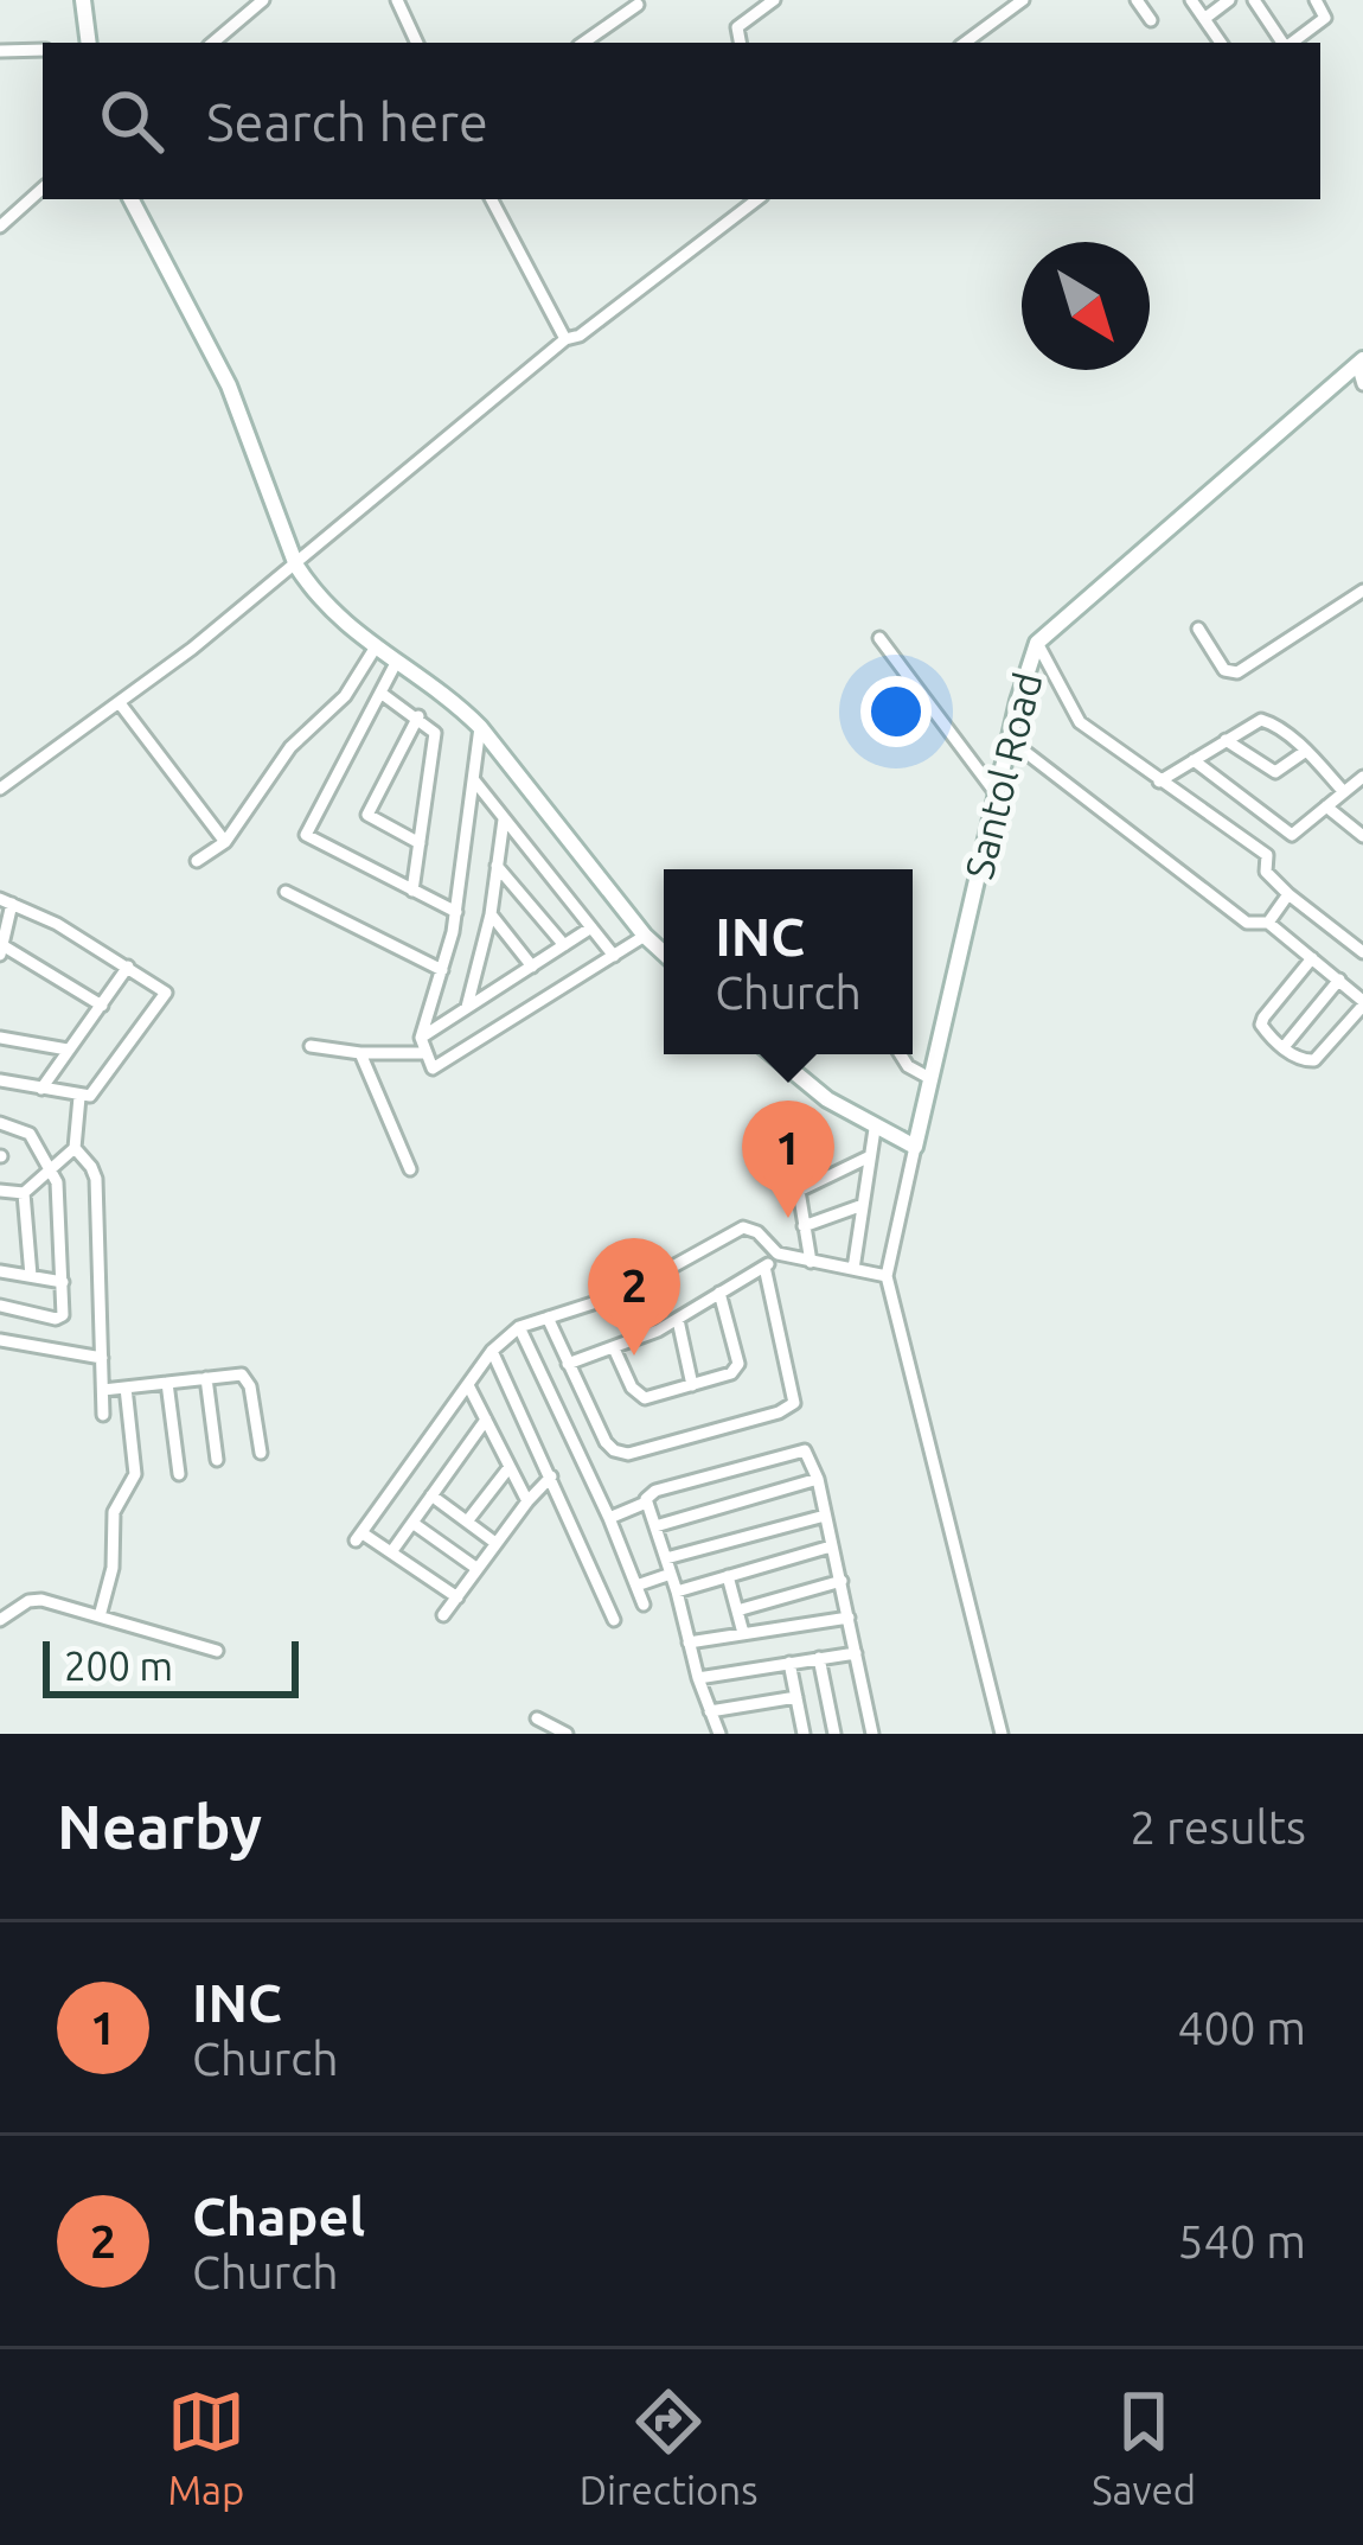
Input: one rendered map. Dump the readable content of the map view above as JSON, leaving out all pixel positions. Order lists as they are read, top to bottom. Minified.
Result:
{"streets":{"street":["Santol Road"]},"scale_bar":"200 m","north":"bottom right","page":{"search":"Search here","popup":["INC","Church"],"pins":["1","2"],"scale":"200 m","heading":["Nearby","2 results"],"list":[{"mark":"1","name":"INC","note":"Church","value":"400 m"},{"mark":"2","name":"Chapel","note":"Church","value":"540 m"}],"nav":["Map","Directions","Saved"]}}
